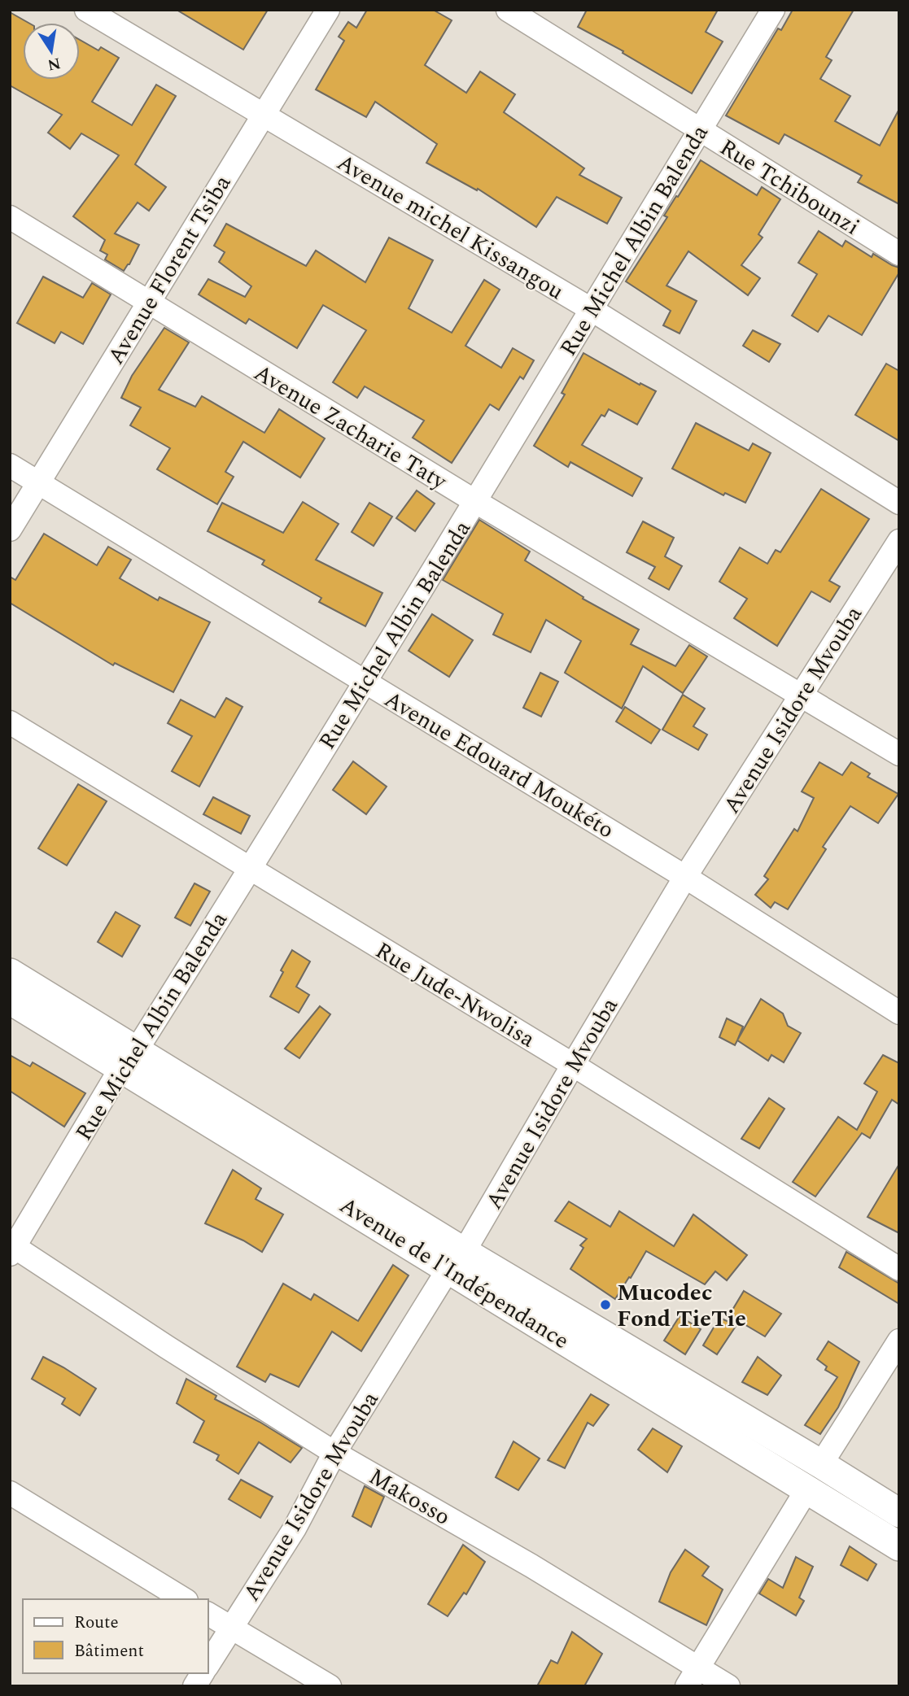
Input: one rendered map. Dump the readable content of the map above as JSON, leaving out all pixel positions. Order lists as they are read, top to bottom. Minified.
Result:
{"streets":{"street":["Rue Tchibounzi","Avenue michel Kissangou","Rue Michel Albin Balenda","Avenue Florent Tsiba","Avenue Zacharie Taty","Avenue Isidore Mvouba","Avenue Edouard Moukéto","Rue Jude-Nwolisa","Avenue de l'Indépendance","Makosso"]},"crossings":[["Rue Tchibounzi","Rue Michel Albin Balenda"],["Avenue michel Kissangou","Rue Michel Albin Balenda"],["Avenue michel Kissangou","Avenue Florent Tsiba"],["Rue Michel Albin Balenda","Avenue Zacharie Taty"],["Rue Michel Albin Balenda","Avenue Edouard Moukéto"],["Rue Michel Albin Balenda","Rue Jude-Nwolisa"],["Rue Michel Albin Balenda","Avenue de l'Indépendance"],["Rue Michel Albin Balenda","Makosso"],["Avenue Florent Tsiba","Avenue Zacharie Taty"],["Avenue Florent Tsiba","Avenue Edouard Moukéto"],["Avenue Zacharie Taty","Avenue Isidore Mvouba"],["Avenue Isidore Mvouba","Avenue Edouard Moukéto"],["Avenue Isidore Mvouba","Rue Jude-Nwolisa"],["Avenue Isidore Mvouba","Avenue de l'Indépendance"],["Avenue Isidore Mvouba","Makosso"]],"places":["Mucodec Fond TieTie"],"legend":["Route","Bâtiment"],"north":"bottom"}
